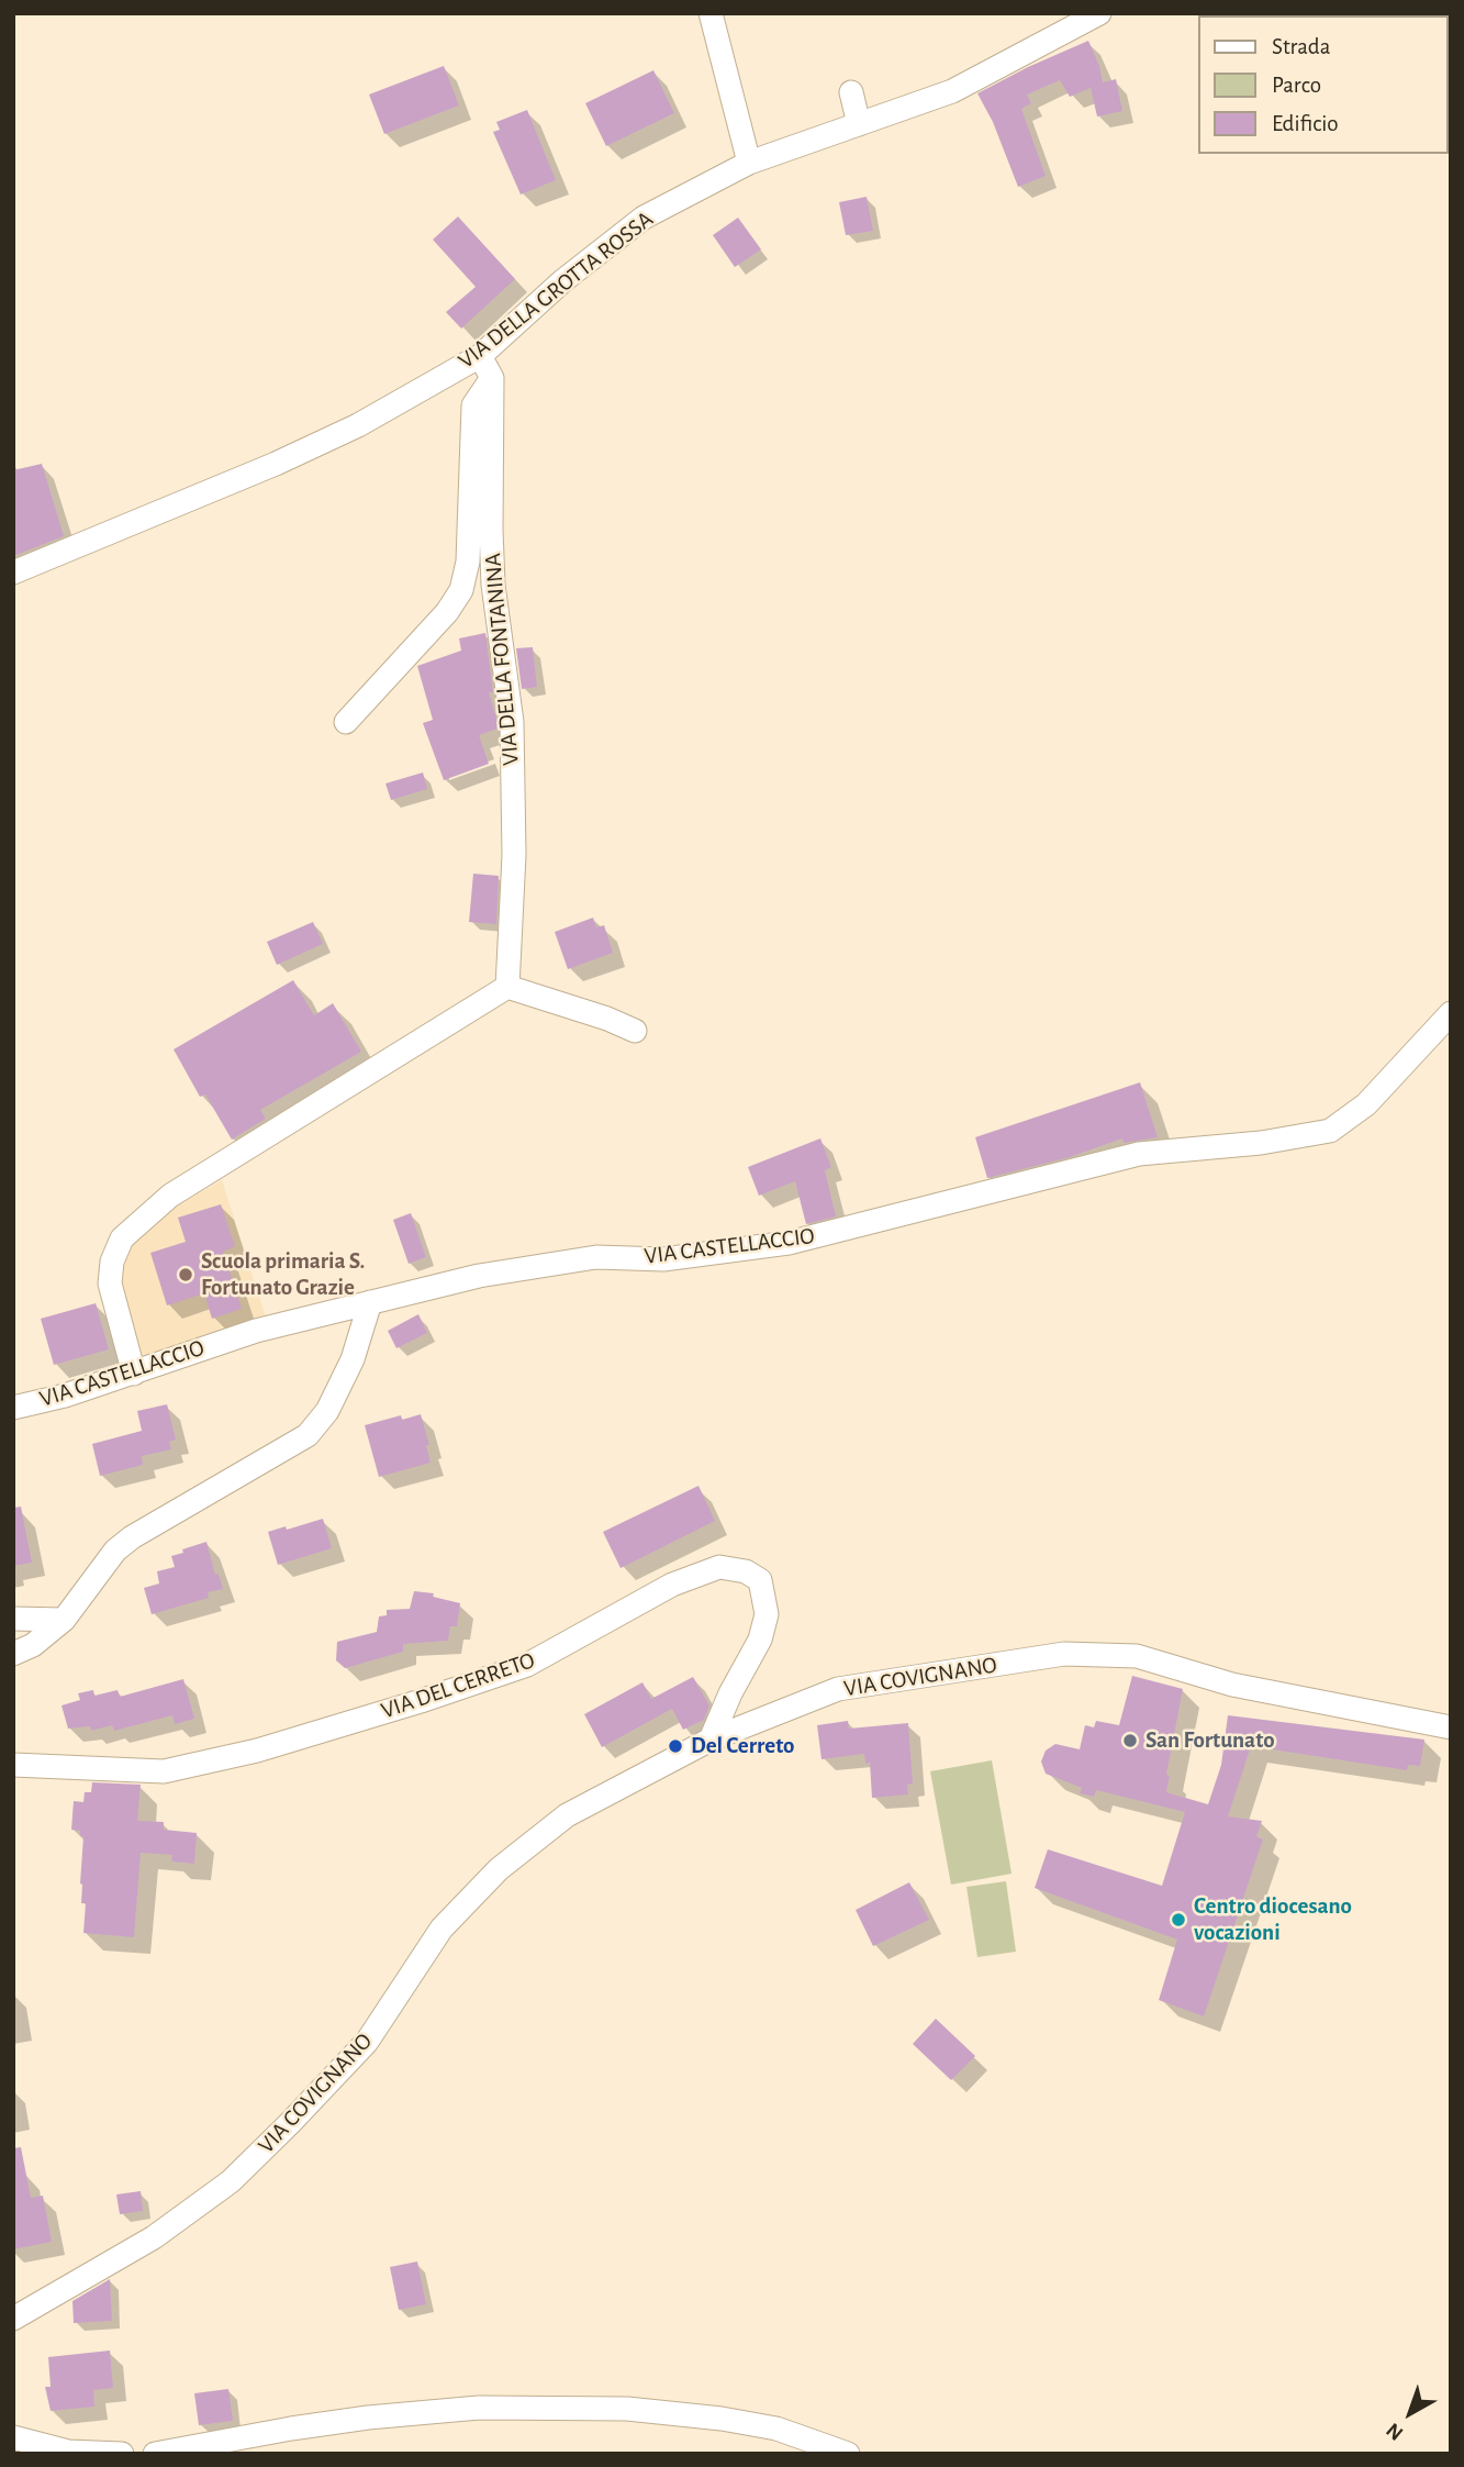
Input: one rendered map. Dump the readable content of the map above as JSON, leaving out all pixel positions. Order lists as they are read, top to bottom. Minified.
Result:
{"streets":{"street":["VIA DELLA GROTTA ROSSA","VIA DELLA FONTANINA","VIA CASTELLACCIO","VIA COVIGNANO","VIA DEL CERRETO"]},"crossings":[["VIA DELLA GROTTA ROSSA","VIA DELLA FONTANINA"],["VIA COVIGNANO","VIA DEL CERRETO"]],"places":["Scuola primaria S. Fortunato Grazie","San Fortunato","Del Cerreto","Centro diocesano vocazioni"],"legend":["Strada","Parco","Edificio"],"north":"bottom left"}
